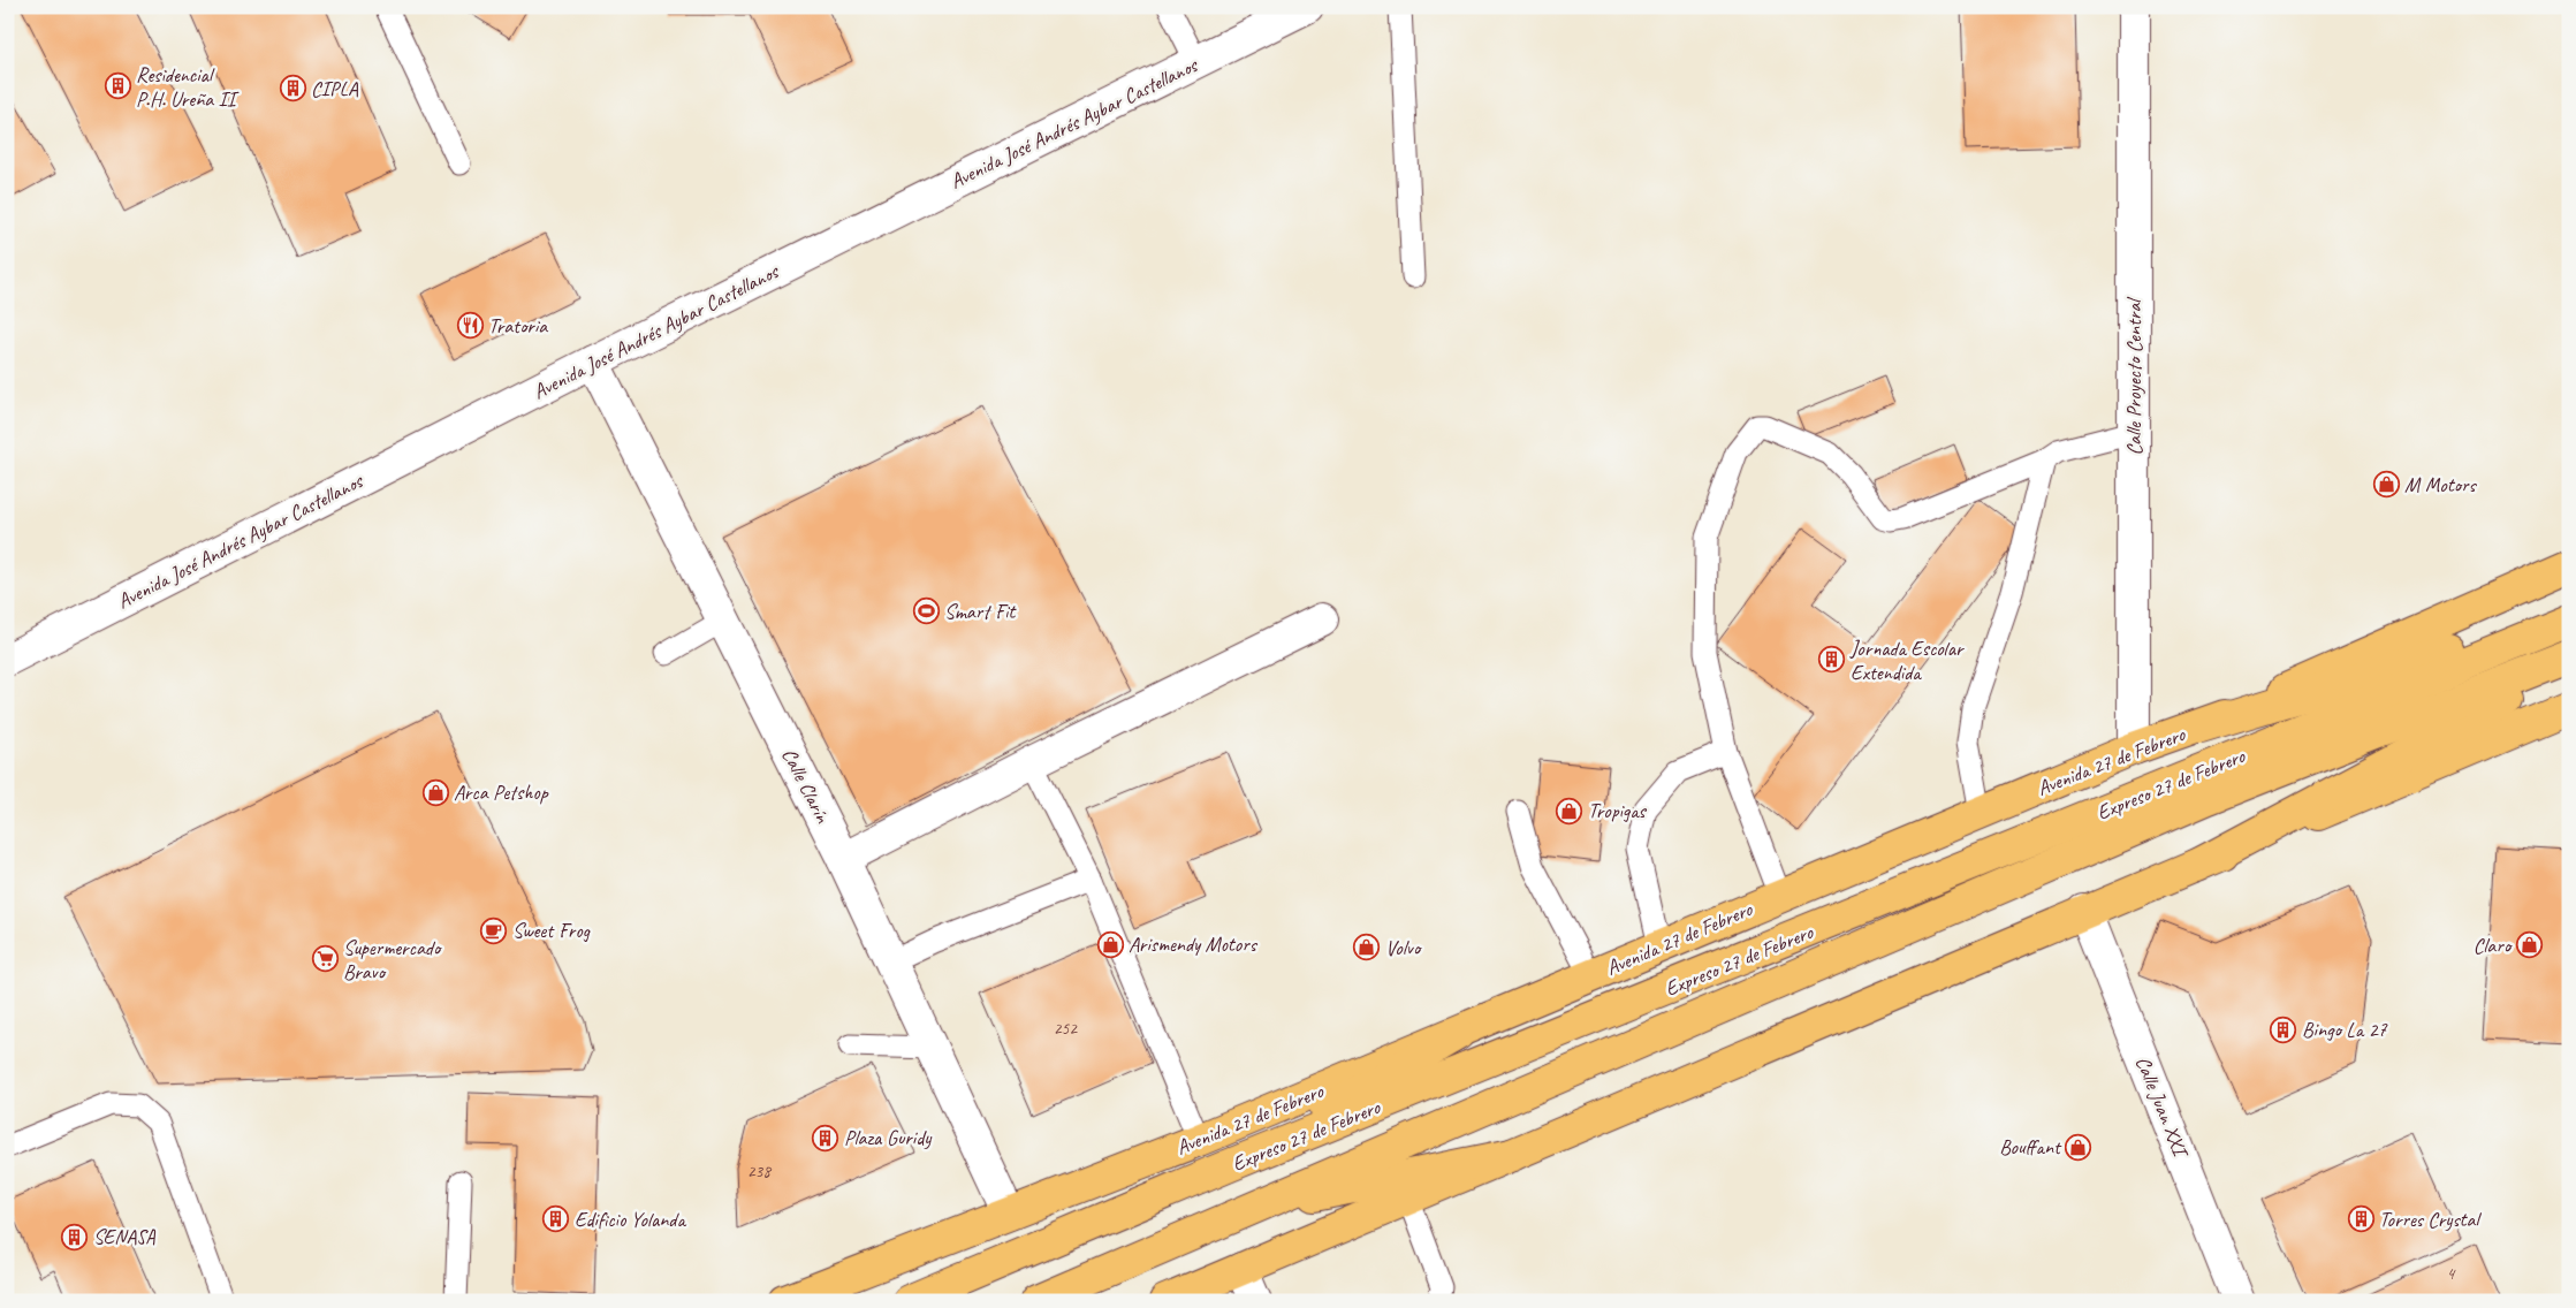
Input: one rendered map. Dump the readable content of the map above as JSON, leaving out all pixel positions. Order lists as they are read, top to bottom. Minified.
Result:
{"streets":{"main road":["Avenida 27 de Febrero","Expreso 27 de Febrero"],"street":["Avenida José Andrés Aybar Castellanos","Calle Proyecto Central","Calle Clarín","Calle Juan XXI"]},"crossings":[["Avenida José Andrés Aybar Castellanos","Calle Clarín"],["Calle Proyecto Central","Avenida 27 de Febrero"],["Avenida 27 de Febrero","Calle Clarín"]],"places":{"building":["Residencial P.H. Ureña II","CIPLA","Jornada Escolar Extendida","Bingo La 27","Plaza Guridy","Edificio Yolanda","Torres Crystal","SENASA"],"restaurant":["Tratoria"],"shop":["M Motors","Arca Petshop","Tropigas","Arismendy Motors","Claro","Volvo","Bouffant"],"sports":["Smart Fit"],"cafe":["Sweet Frog"],"supermarket":["Supermercado Bravo"]},"house_numbers":["252","238","4"]}
